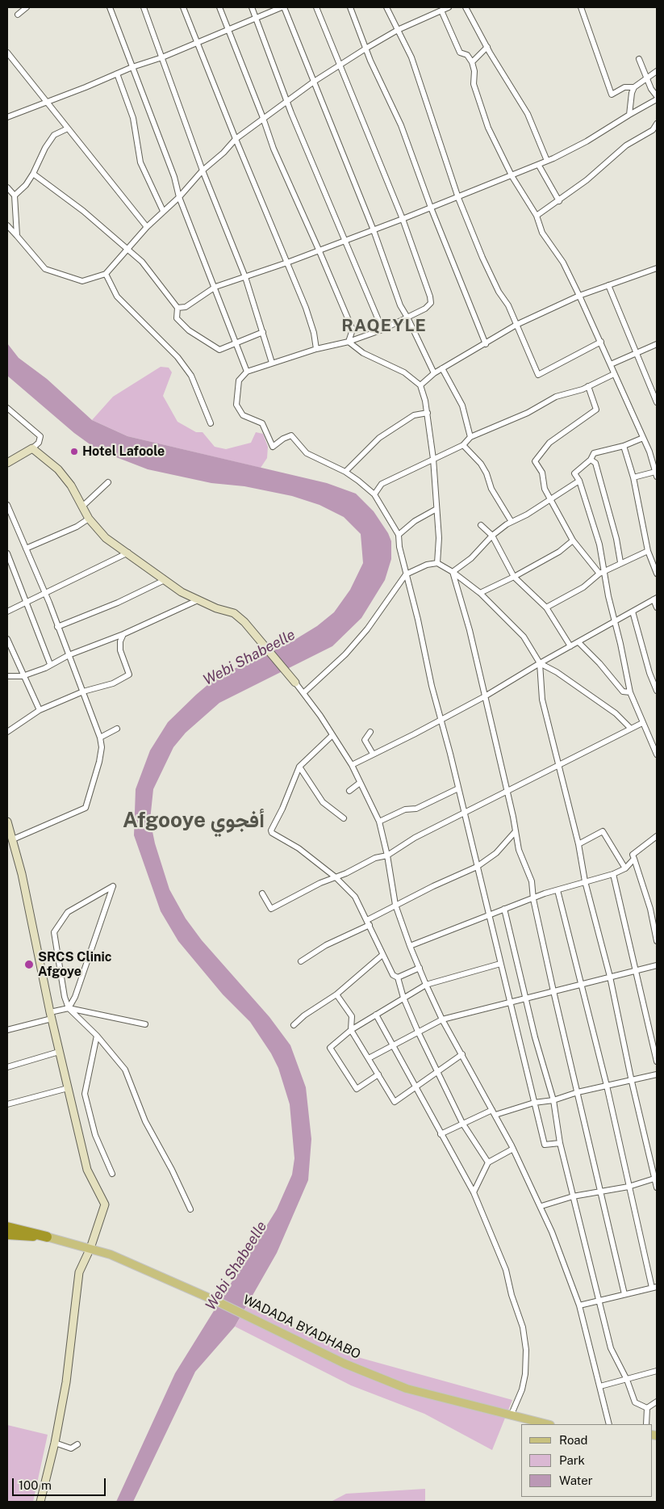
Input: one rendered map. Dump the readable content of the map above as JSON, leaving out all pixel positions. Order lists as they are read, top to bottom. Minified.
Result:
{"streets":{"highway":["WADADA BYADHABO"]},"districts":["RAQEYLE","Afgooye أفجوي"],"water":["Webi Shabeelle"],"places":["Hotel Lafoole","SRCS Clinic Afgoye"],"legend":["Road","Park","Water"],"scale_bar":"100 m"}
